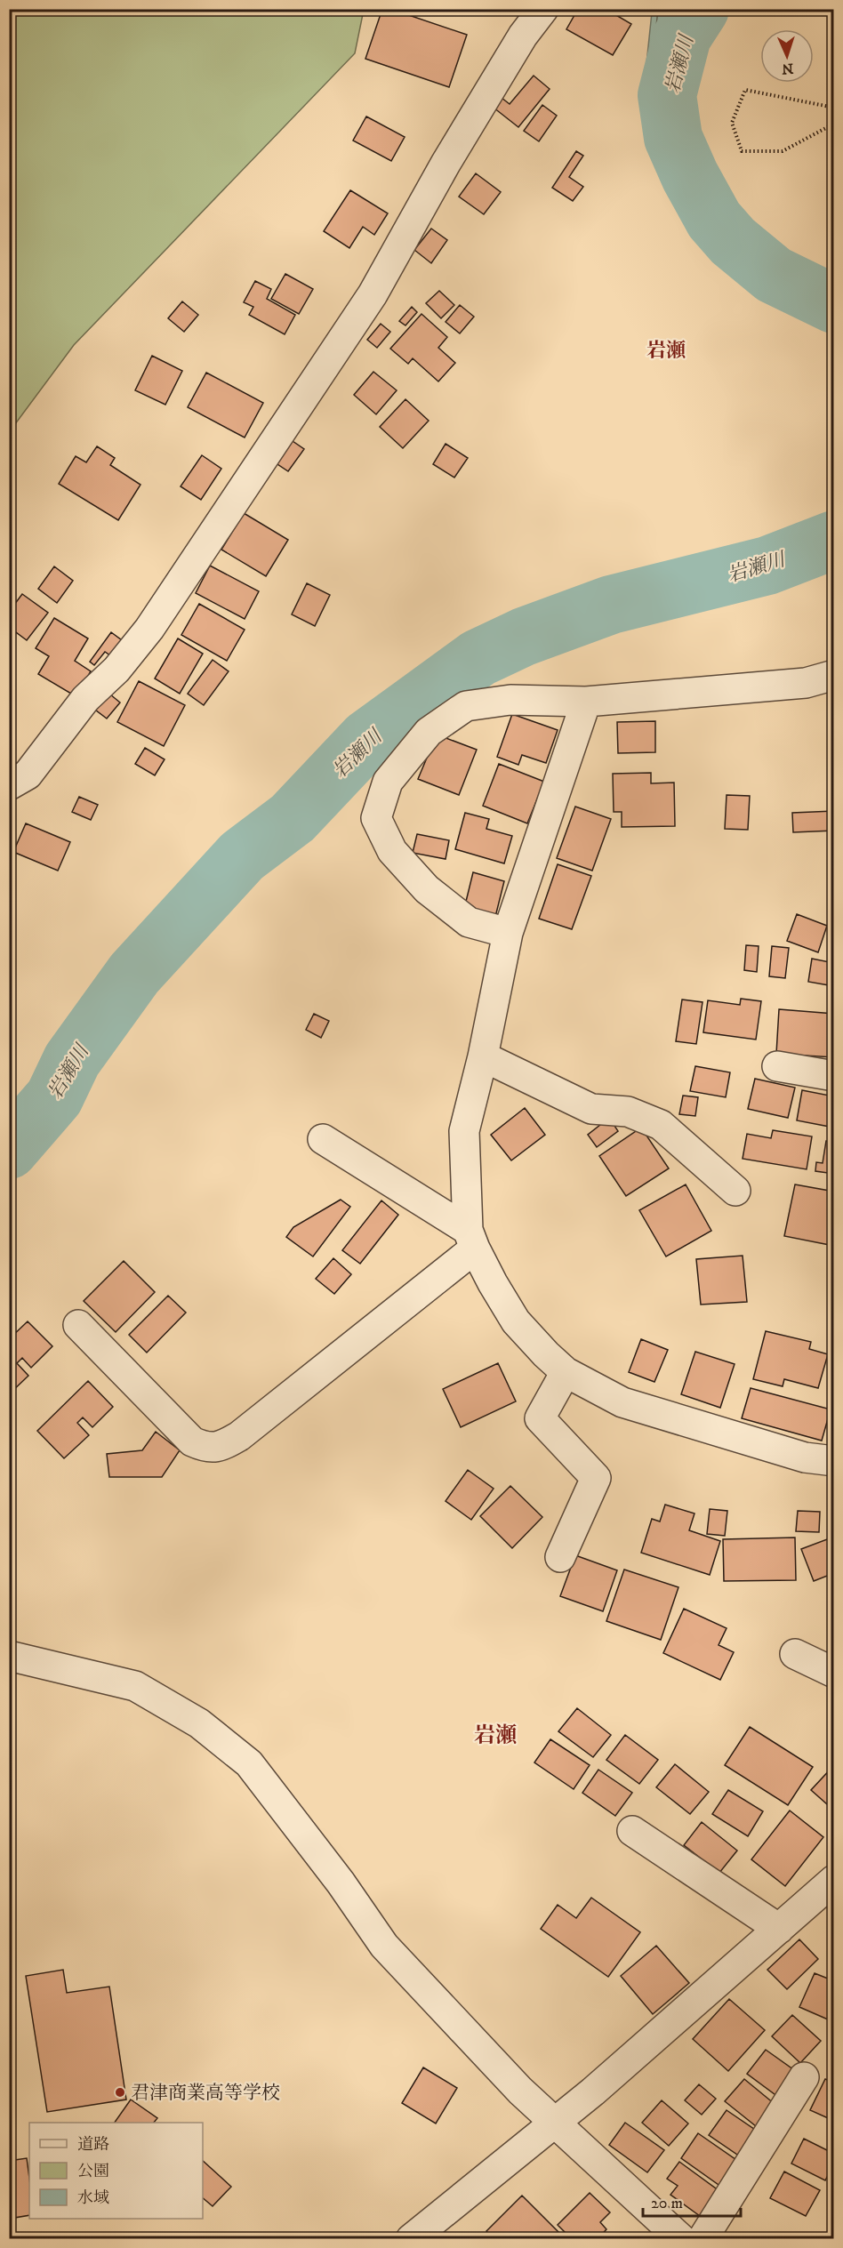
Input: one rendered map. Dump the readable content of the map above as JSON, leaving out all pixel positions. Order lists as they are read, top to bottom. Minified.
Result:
{"districts":["岩瀬","岩瀬"],"water":["岩瀬川"],"places":["君津商業高等学校"],"legend":["道路","公園","水域"],"scale_bar":"20 m","north":"bottom"}
